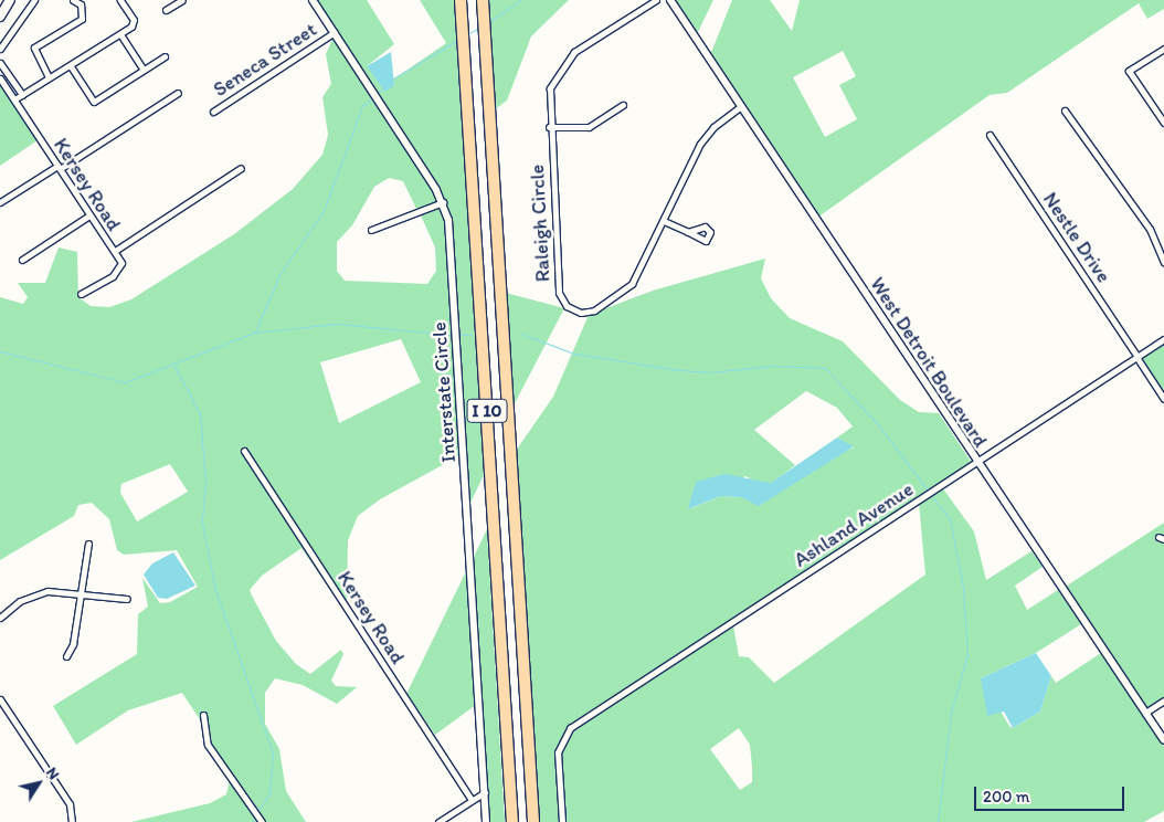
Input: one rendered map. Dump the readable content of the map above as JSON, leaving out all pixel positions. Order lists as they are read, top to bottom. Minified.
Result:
{"streets":{"highway":["I 10"],"street":["Seneca Street","Kersey Road","Raleigh Circle","Nestle Drive","West Detroit Boulevard","Interstate Circle","Ashland Avenue"]},"crossings":[["Seneca Street","Interstate Circle"],["Raleigh Circle","West Detroit Boulevard"],["Nestle Drive","Ashland Avenue"],["West Detroit Boulevard","Ashland Avenue"]],"scale_bar":"200 m","north":"top right"}
